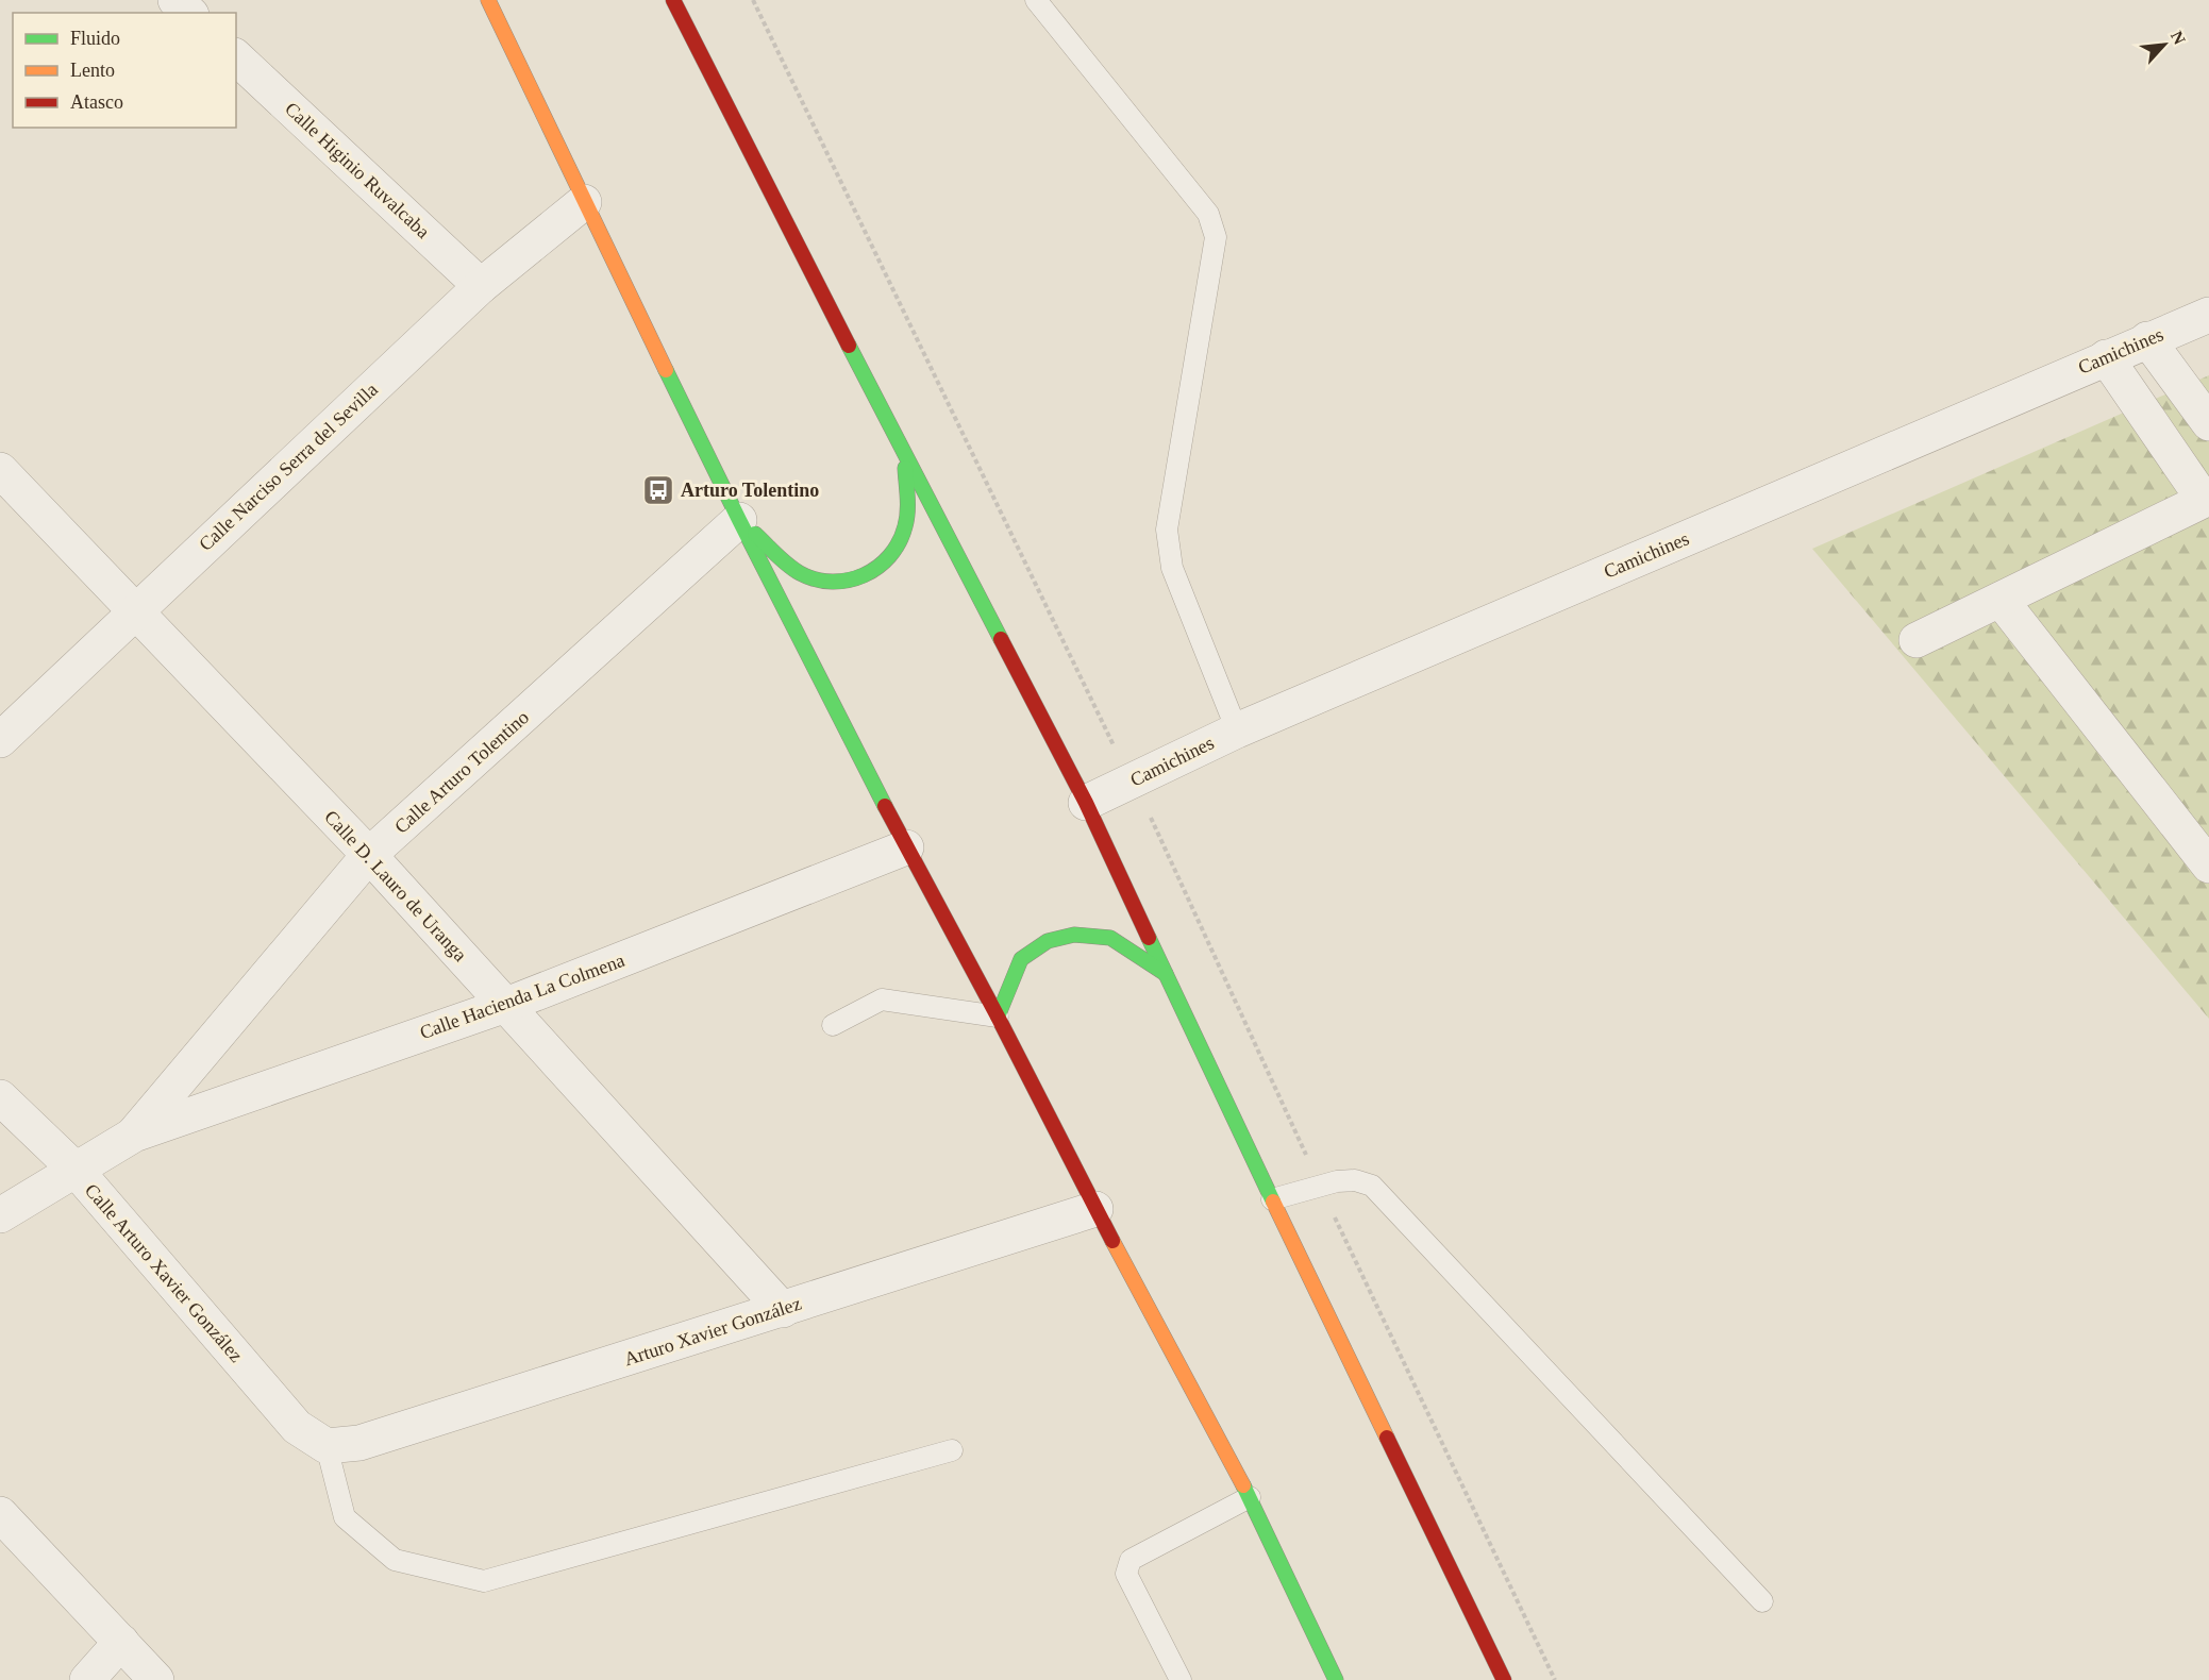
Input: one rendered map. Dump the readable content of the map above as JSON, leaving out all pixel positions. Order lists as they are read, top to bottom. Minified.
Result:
{"streets":{"street":["Calle Higinio Ruvalcaba","Camichines","Calle Narciso Serra del Sevilla","Calle Arturo Tolentino","Calle D. Lauro de Uranga","Calle Hacienda La Colmena","Calle Arturo Xavier González","Arturo Xavier González"]},"crossings":[["Calle Higinio Ruvalcaba","Calle Narciso Serra del Sevilla"],["Calle Narciso Serra del Sevilla","Calle D. Lauro de Uranga"],["Calle Arturo Tolentino","Calle D. Lauro de Uranga"],["Calle Arturo Tolentino","Calle Hacienda La Colmena"],["Calle D. Lauro de Uranga","Calle Hacienda La Colmena"],["Calle D. Lauro de Uranga","Arturo Xavier González"],["Calle Arturo Xavier González","Arturo Xavier González"]],"places":{"bus stop":["Arturo Tolentino"]},"legend":["Fluido","Lento","Atasco"],"north":"top right"}
